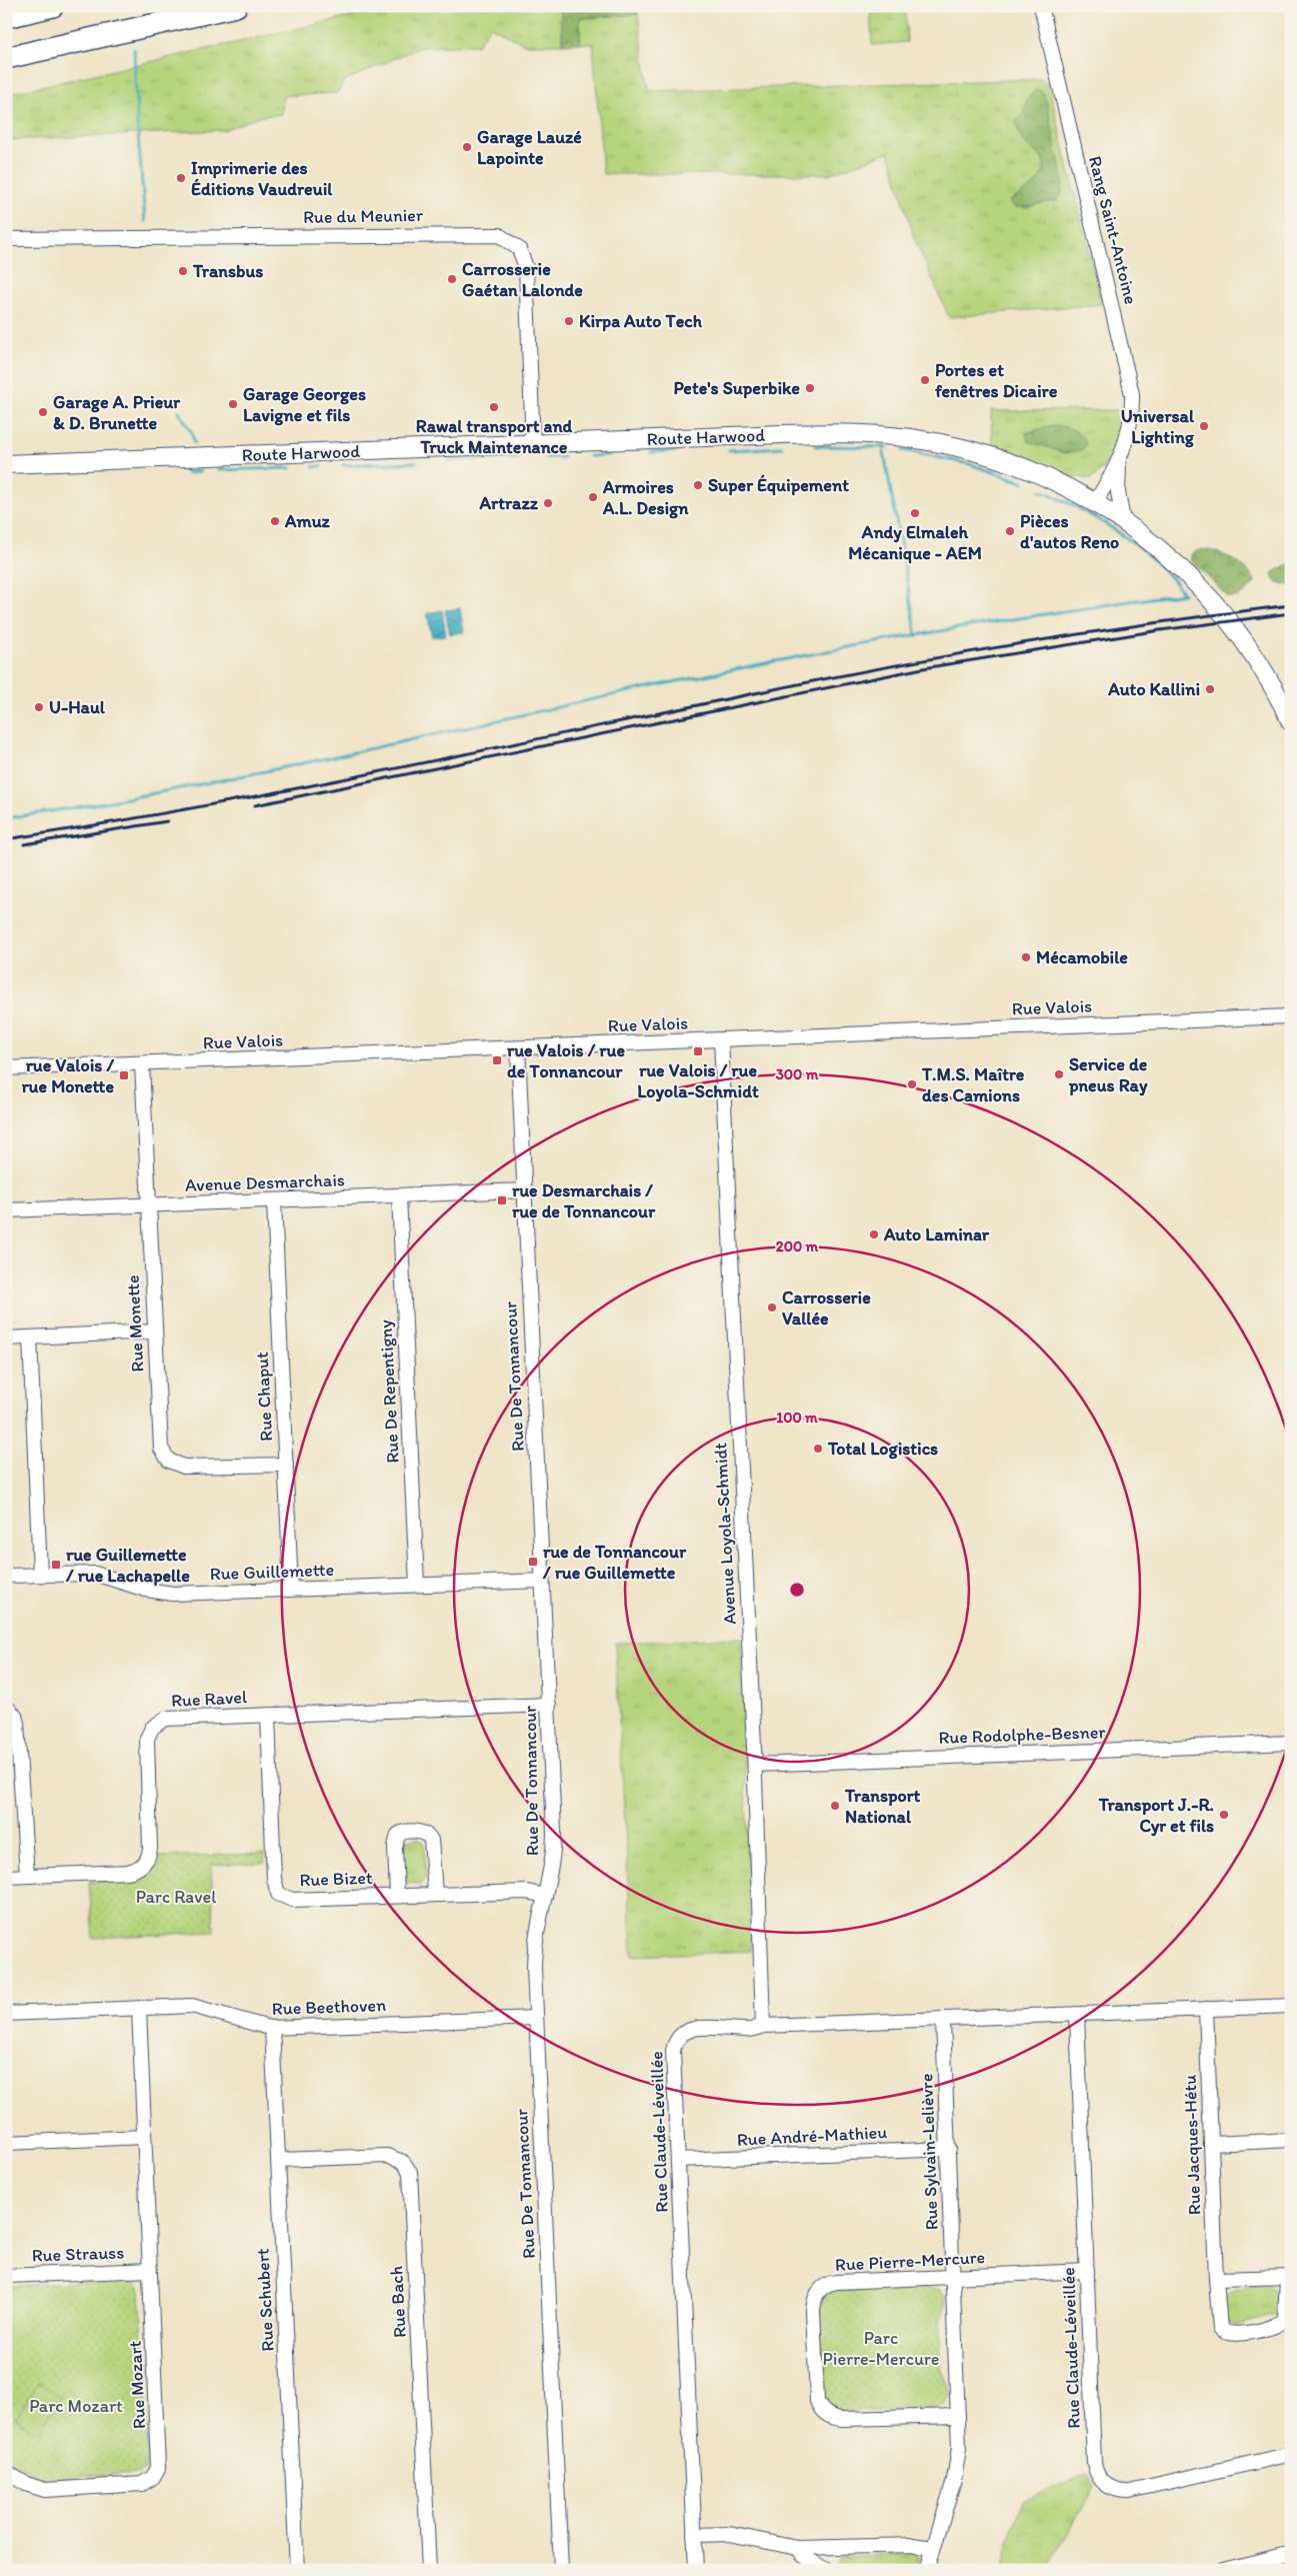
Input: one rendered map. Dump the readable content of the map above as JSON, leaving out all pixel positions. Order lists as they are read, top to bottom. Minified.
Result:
{"streets":{"main road":["Route Harwood"],"street":["Rue du Meunier","Rang Saint-Antoine","Rue Valois","Avenue Desmarchais","Rue Monette","Rue De Tonnancour","Rue De Repentigny","Rue Chaput","Avenue Loyola-Schmidt","Rue Guillemette","Rue Ravel","Rue Rodolphe-Besner","Rue Bizet","Rue Beethoven","Rue Claude-Léveillée","Rue André-Mathieu","Rue Jacques-Hétu","Rue Sylvain-Lelièvre","Rue Strauss","Rue Pierre-Mercure","Rue Schubert","Rue Bach","Rue Mozart"]},"crossings":[["Rue du Meunier","Route Harwood"],["Rang Saint-Antoine","Route Harwood"],["Rue Valois","Rue Monette"],["Rue Valois","Rue De Tonnancour"],["Rue Valois","Avenue Loyola-Schmidt"],["Avenue Desmarchais","Rue Monette"],["Avenue Desmarchais","Rue De Tonnancour"],["Avenue Desmarchais","Rue De Repentigny"],["Avenue Desmarchais","Rue Chaput"],["Rue Monette","Rue Chaput"],["Rue De Tonnancour","Rue Guillemette"],["Rue De Tonnancour","Rue Ravel"],["Rue De Tonnancour","Rue Bizet"],["Rue De Tonnancour","Rue Beethoven"],["Rue De Repentigny","Rue Guillemette"],["Rue Chaput","Rue Guillemette"],["Avenue Loyola-Schmidt","Rue Rodolphe-Besner"],["Avenue Loyola-Schmidt","Rue Claude-Léveillée"],["Rue Ravel","Rue Bizet"],["Rue Beethoven","Rue Schubert"],["Rue Beethoven","Rue Mozart"],["Rue Claude-Léveillée","Rue André-Mathieu"],["Rue Claude-Léveillée","Rue Jacques-Hétu"],["Rue Claude-Léveillée","Rue Sylvain-Lelièvre"],["Rue Claude-Léveillée","Rue Pierre-Mercure"],["Rue André-Mathieu","Rue Sylvain-Lelièvre"],["Rue Sylvain-Lelièvre","Rue Pierre-Mercure"],["Rue Strauss","Rue Mozart"],["Rue Schubert","Rue Bach"]],"parks":["Parc Ravel","Parc Pierre-Mercure","Parc Mozart"],"places":{"other":["Garage Lauzé Lapointe","Imprimerie des Éditions Vaudreuil","Transbus","Carrosserie Gaétan Lalonde","Kirpa Auto Tech","Portes et fenêtres Dicaire","Pete's Superbike","Garage Georges Lavigne et fils","Rawal transport and Truck Maintenance","Garage A. Prieur & D. Brunette","Universal Lighting","Super Équipement","Armoires A.L. Design","Artrazz","Andy Elmaleh Mécanique - AEM","Amuz","Pièces d'autos Reno","Auto Kallini","U-Haul","Mécamobile","Service de pneus Ray","T.M.S. Maître des Camions","Auto Laminar","Carrosserie Vallée","Total Logistics","Transport National","Transport J.-R. Cyr et fils"],"transit":["rue Valois / rue Loyola-Schmidt","rue Valois / rue de Tonnancour","rue Valois / rue Monette","rue Desmarchais / rue de Tonnancour","rue de Tonnancour / rue Guillemette","rue Guillemette / rue Lachapelle"]},"rings":["300 m","200 m","100 m"]}
